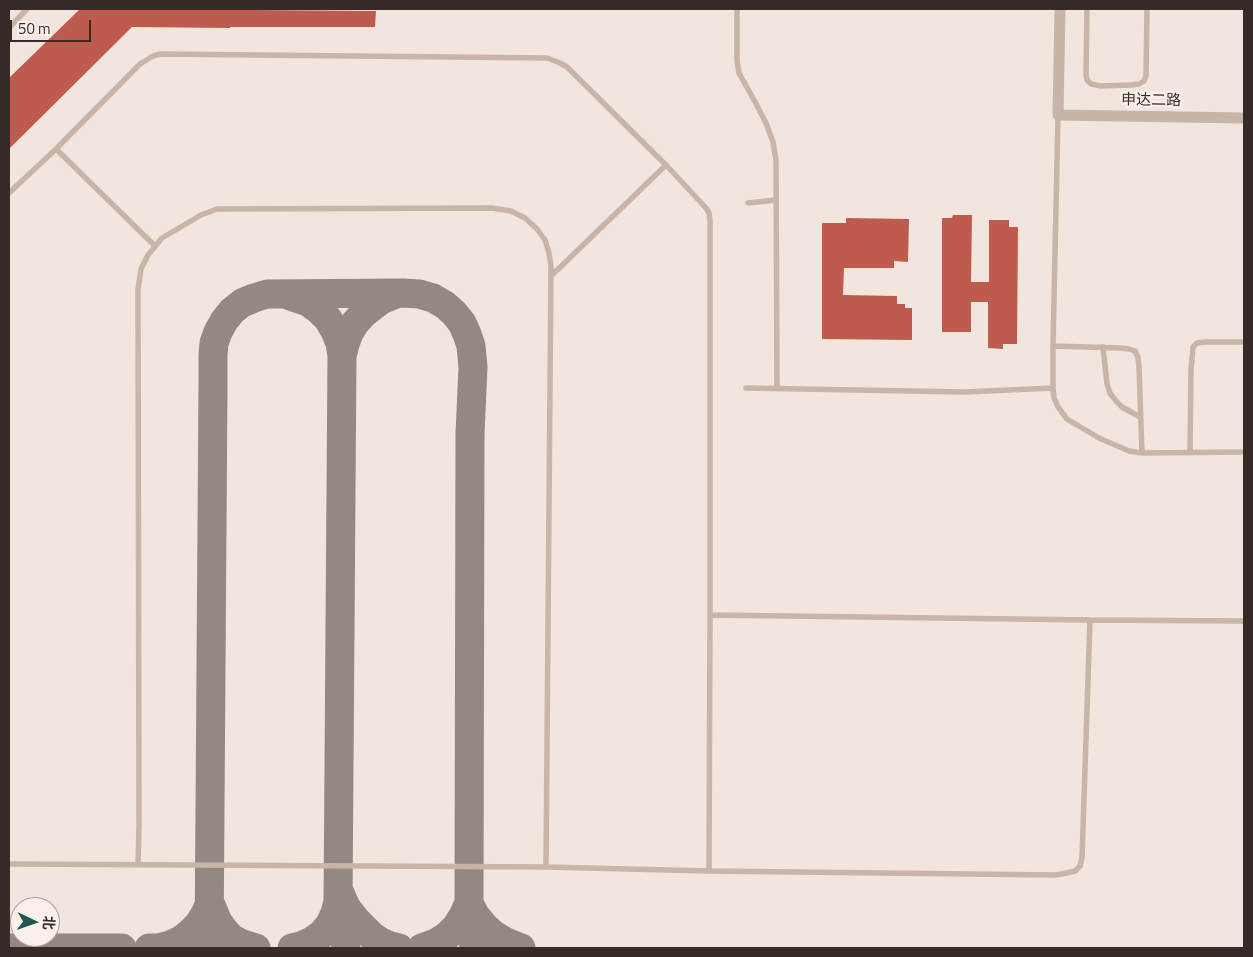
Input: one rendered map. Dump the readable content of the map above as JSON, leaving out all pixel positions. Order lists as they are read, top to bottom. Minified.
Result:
{"streets":{"street":["申达二路"]},"scale_bar":"50 m","north":"right"}
